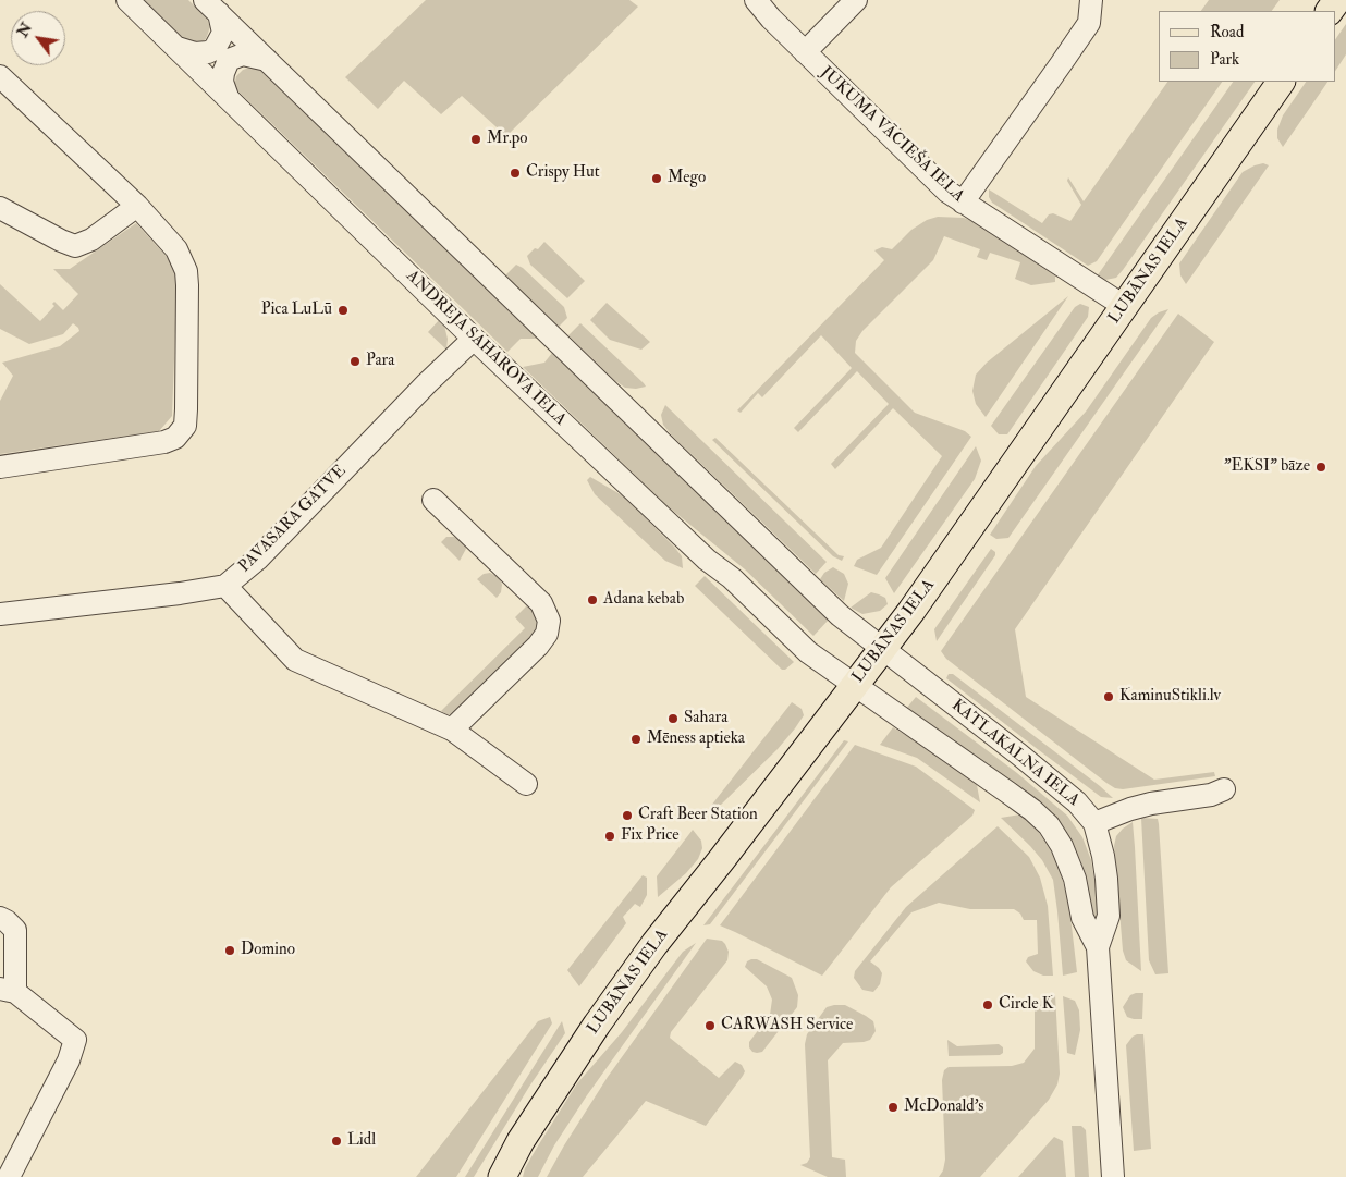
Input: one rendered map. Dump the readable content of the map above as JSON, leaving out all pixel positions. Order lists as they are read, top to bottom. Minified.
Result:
{"streets":{"main road":["LUBĀNAS IELA"],"street":["JUKUMA VĀCIEŠA IELA","ANDREJA SAHAROVA IELA","PAVASARA GATVE","KATLAKALNA IELA"]},"crossings":[["JUKUMA VĀCIEŠA IELA","LUBĀNAS IELA"],["LUBĀNAS IELA","ANDREJA SAHAROVA IELA"],["LUBĀNAS IELA","KATLAKALNA IELA"],["ANDREJA SAHAROVA IELA","PAVASARA GATVE"],["ANDREJA SAHAROVA IELA","KATLAKALNA IELA"]],"places":["Mr.po","Crispy Hut","Mego","Pica LuLū","Para","\"EKSI\" bāze","Adana kebab","KaminuStikli.lv","Sahara","Mēness aptieka","Craft Beer Station","Fix Price","Domino","Circle K","CARWASH Service","McDonald's","Lidl"],"legend":["Road","Park"],"north":"top left"}
